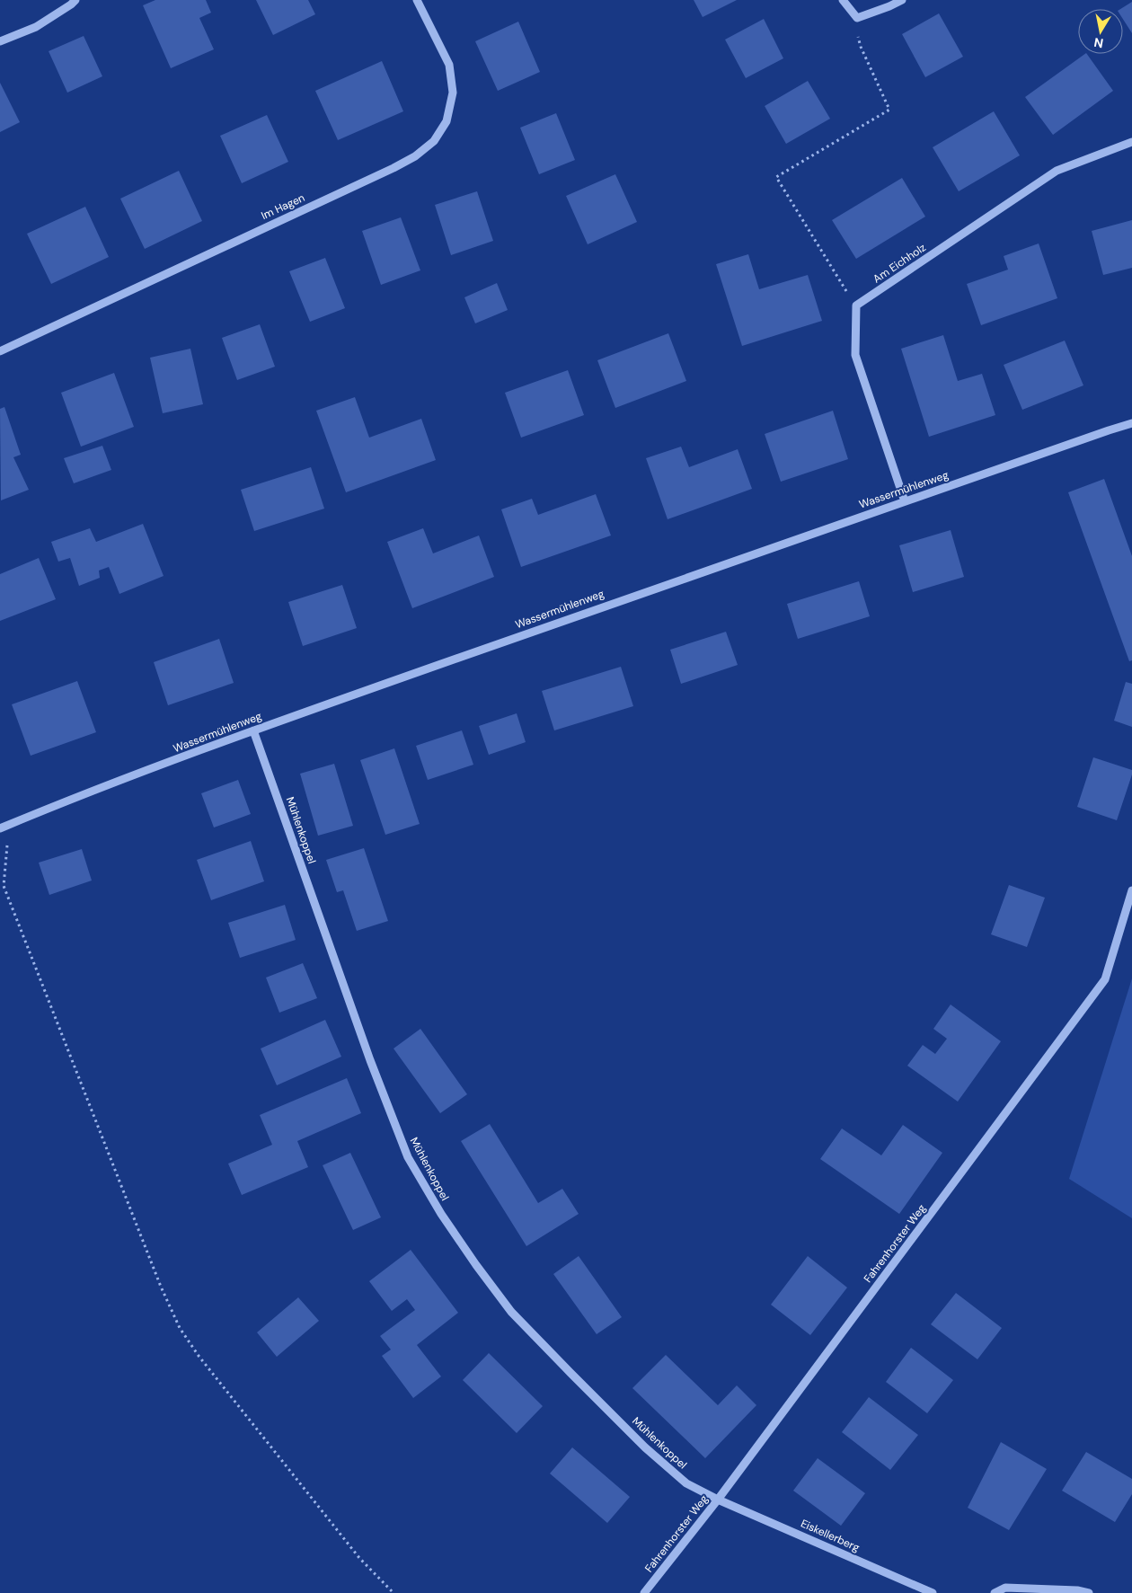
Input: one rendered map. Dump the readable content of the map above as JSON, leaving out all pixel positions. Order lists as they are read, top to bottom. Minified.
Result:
{"streets":{"street":["Im Hagen","Am Eichholz","Wassermühlenweg","Mühlenkoppel","Fahrenhorster Weg","Eiskellerberg"]},"crossings":[["Wassermühlenweg","Mühlenkoppel"],["Mühlenkoppel","Fahrenhorster Weg"],["Mühlenkoppel","Eiskellerberg"],["Fahrenhorster Weg","Eiskellerberg"]],"north":"bottom"}
